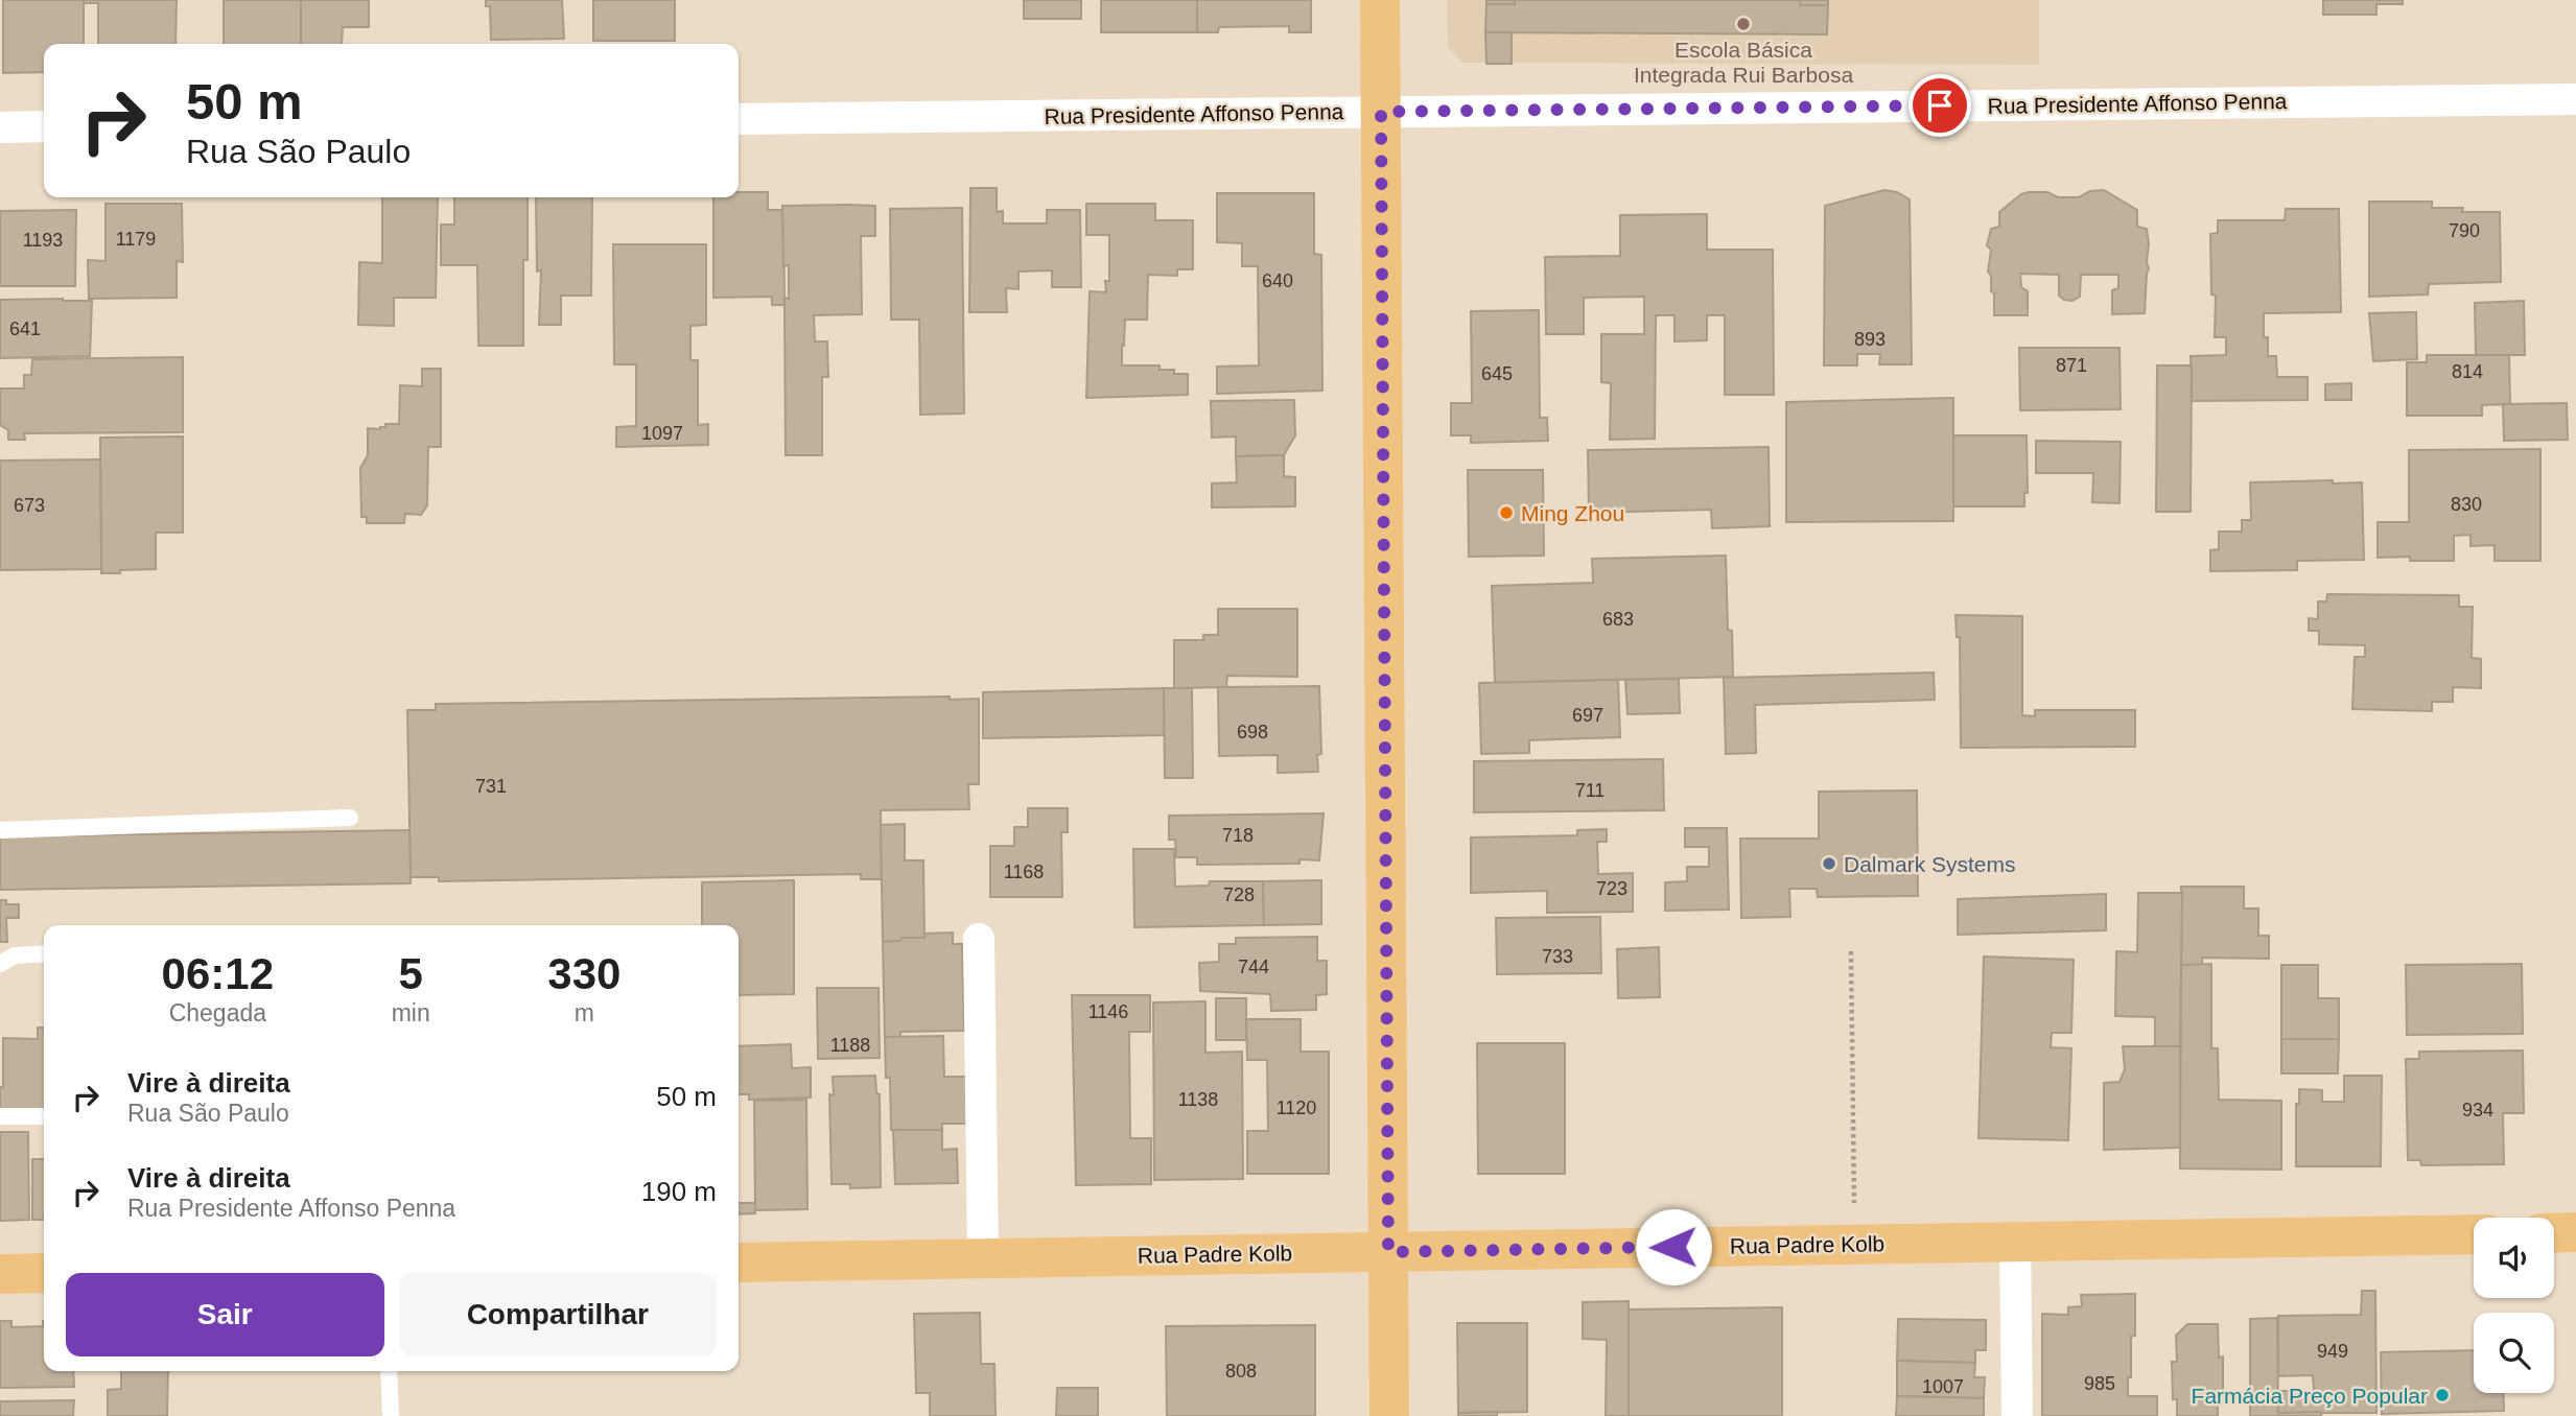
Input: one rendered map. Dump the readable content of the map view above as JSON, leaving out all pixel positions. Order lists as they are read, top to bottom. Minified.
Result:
{"streets":{"main road":["Rua Padre Kolb"],"street":["Rua Presidente Affonso Penna"]},"places":["Escola Básica Integrada Rui Barbosa","Ming Zhou","Dalmark Systems","Farmácia Preço Popular"],"house_numbers":["790","1179","1193","640","641","893","871","814","645","1097","830","673","683","697","698","731","711","718","1168","723","728","733","744","1146","1188","1138","1120","934","949","808","985","1007"],"page":{"turn":["50 m","Rua São Paulo"],"eta":["06:12","Chegada","5","min","330","m"],"list":[{"name":"Vire à direita","note":"Rua São Paulo","value":"50 m"},{"name":"Vire à direita","note":"Rua Presidente Affonso Penna","value":"190 m"}],"buttons":["Sair","Compartilhar"]}}
